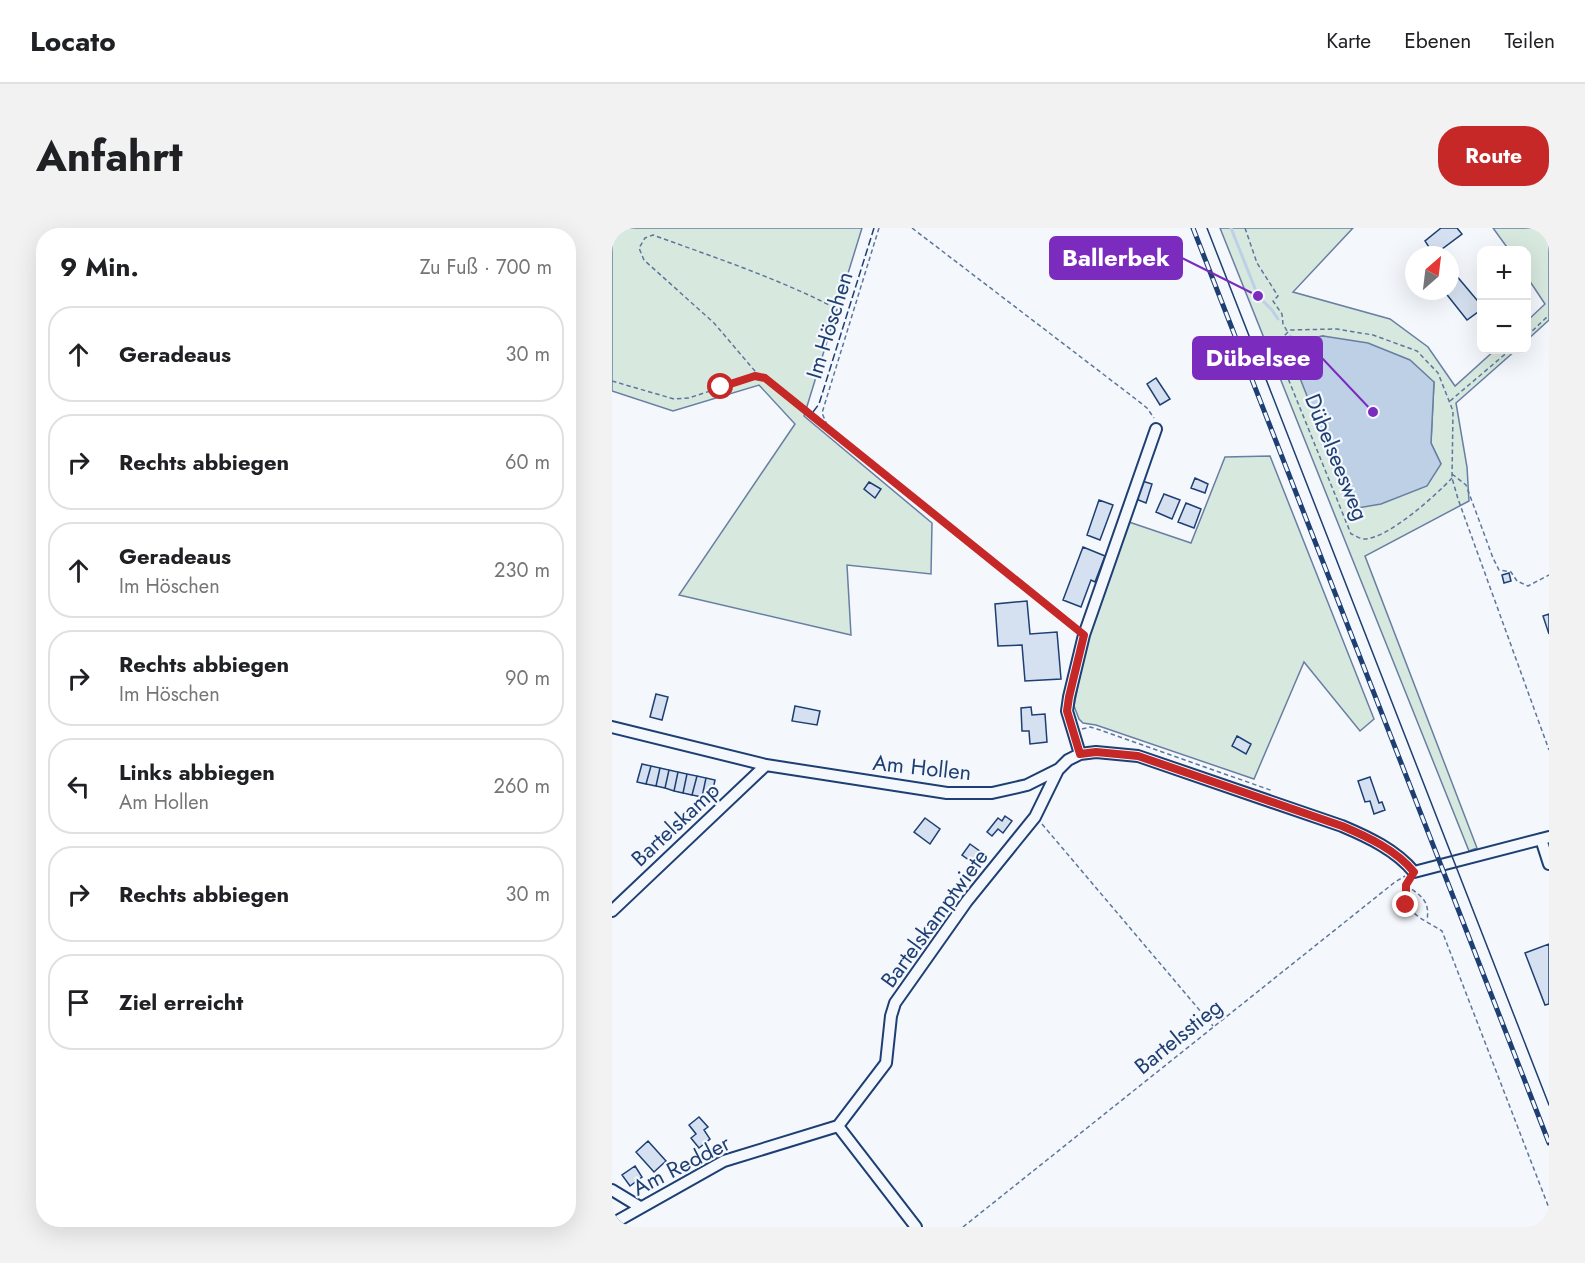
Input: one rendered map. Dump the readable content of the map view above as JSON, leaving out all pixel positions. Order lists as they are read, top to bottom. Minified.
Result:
{"streets":{"street":["Am Hollen","Bartelskamp","Bartelskamptwiete","Am Redder"],"path":["Im Höschen","Dübelseesweg","Bartelsstieg"]},"crossings":[["Am Hollen","Bartelskamp"],["Am Hollen","Bartelskamptwiete"],["Bartelskamptwiete","Am Redder"]],"places":["Ballerbek","Dübelsee"],"north":"top right","page":{"header":"Locato","nav":["Karte","Ebenen","Teilen"],"title":"Anfahrt","buttons":"Route","heading":["9 Min.","Zu Fuß · 700 m"],"map_buttons":["+","−"],"list":[["Geradeaus","30 m"],["Rechts abbiegen","60 m"],["Geradeaus","Im Höschen","230 m"],["Rechts abbiegen","Im Höschen","90 m"],["Links abbiegen","Am Hollen","260 m"],["Rechts abbiegen","30 m"],"Ziel erreicht"]}}
